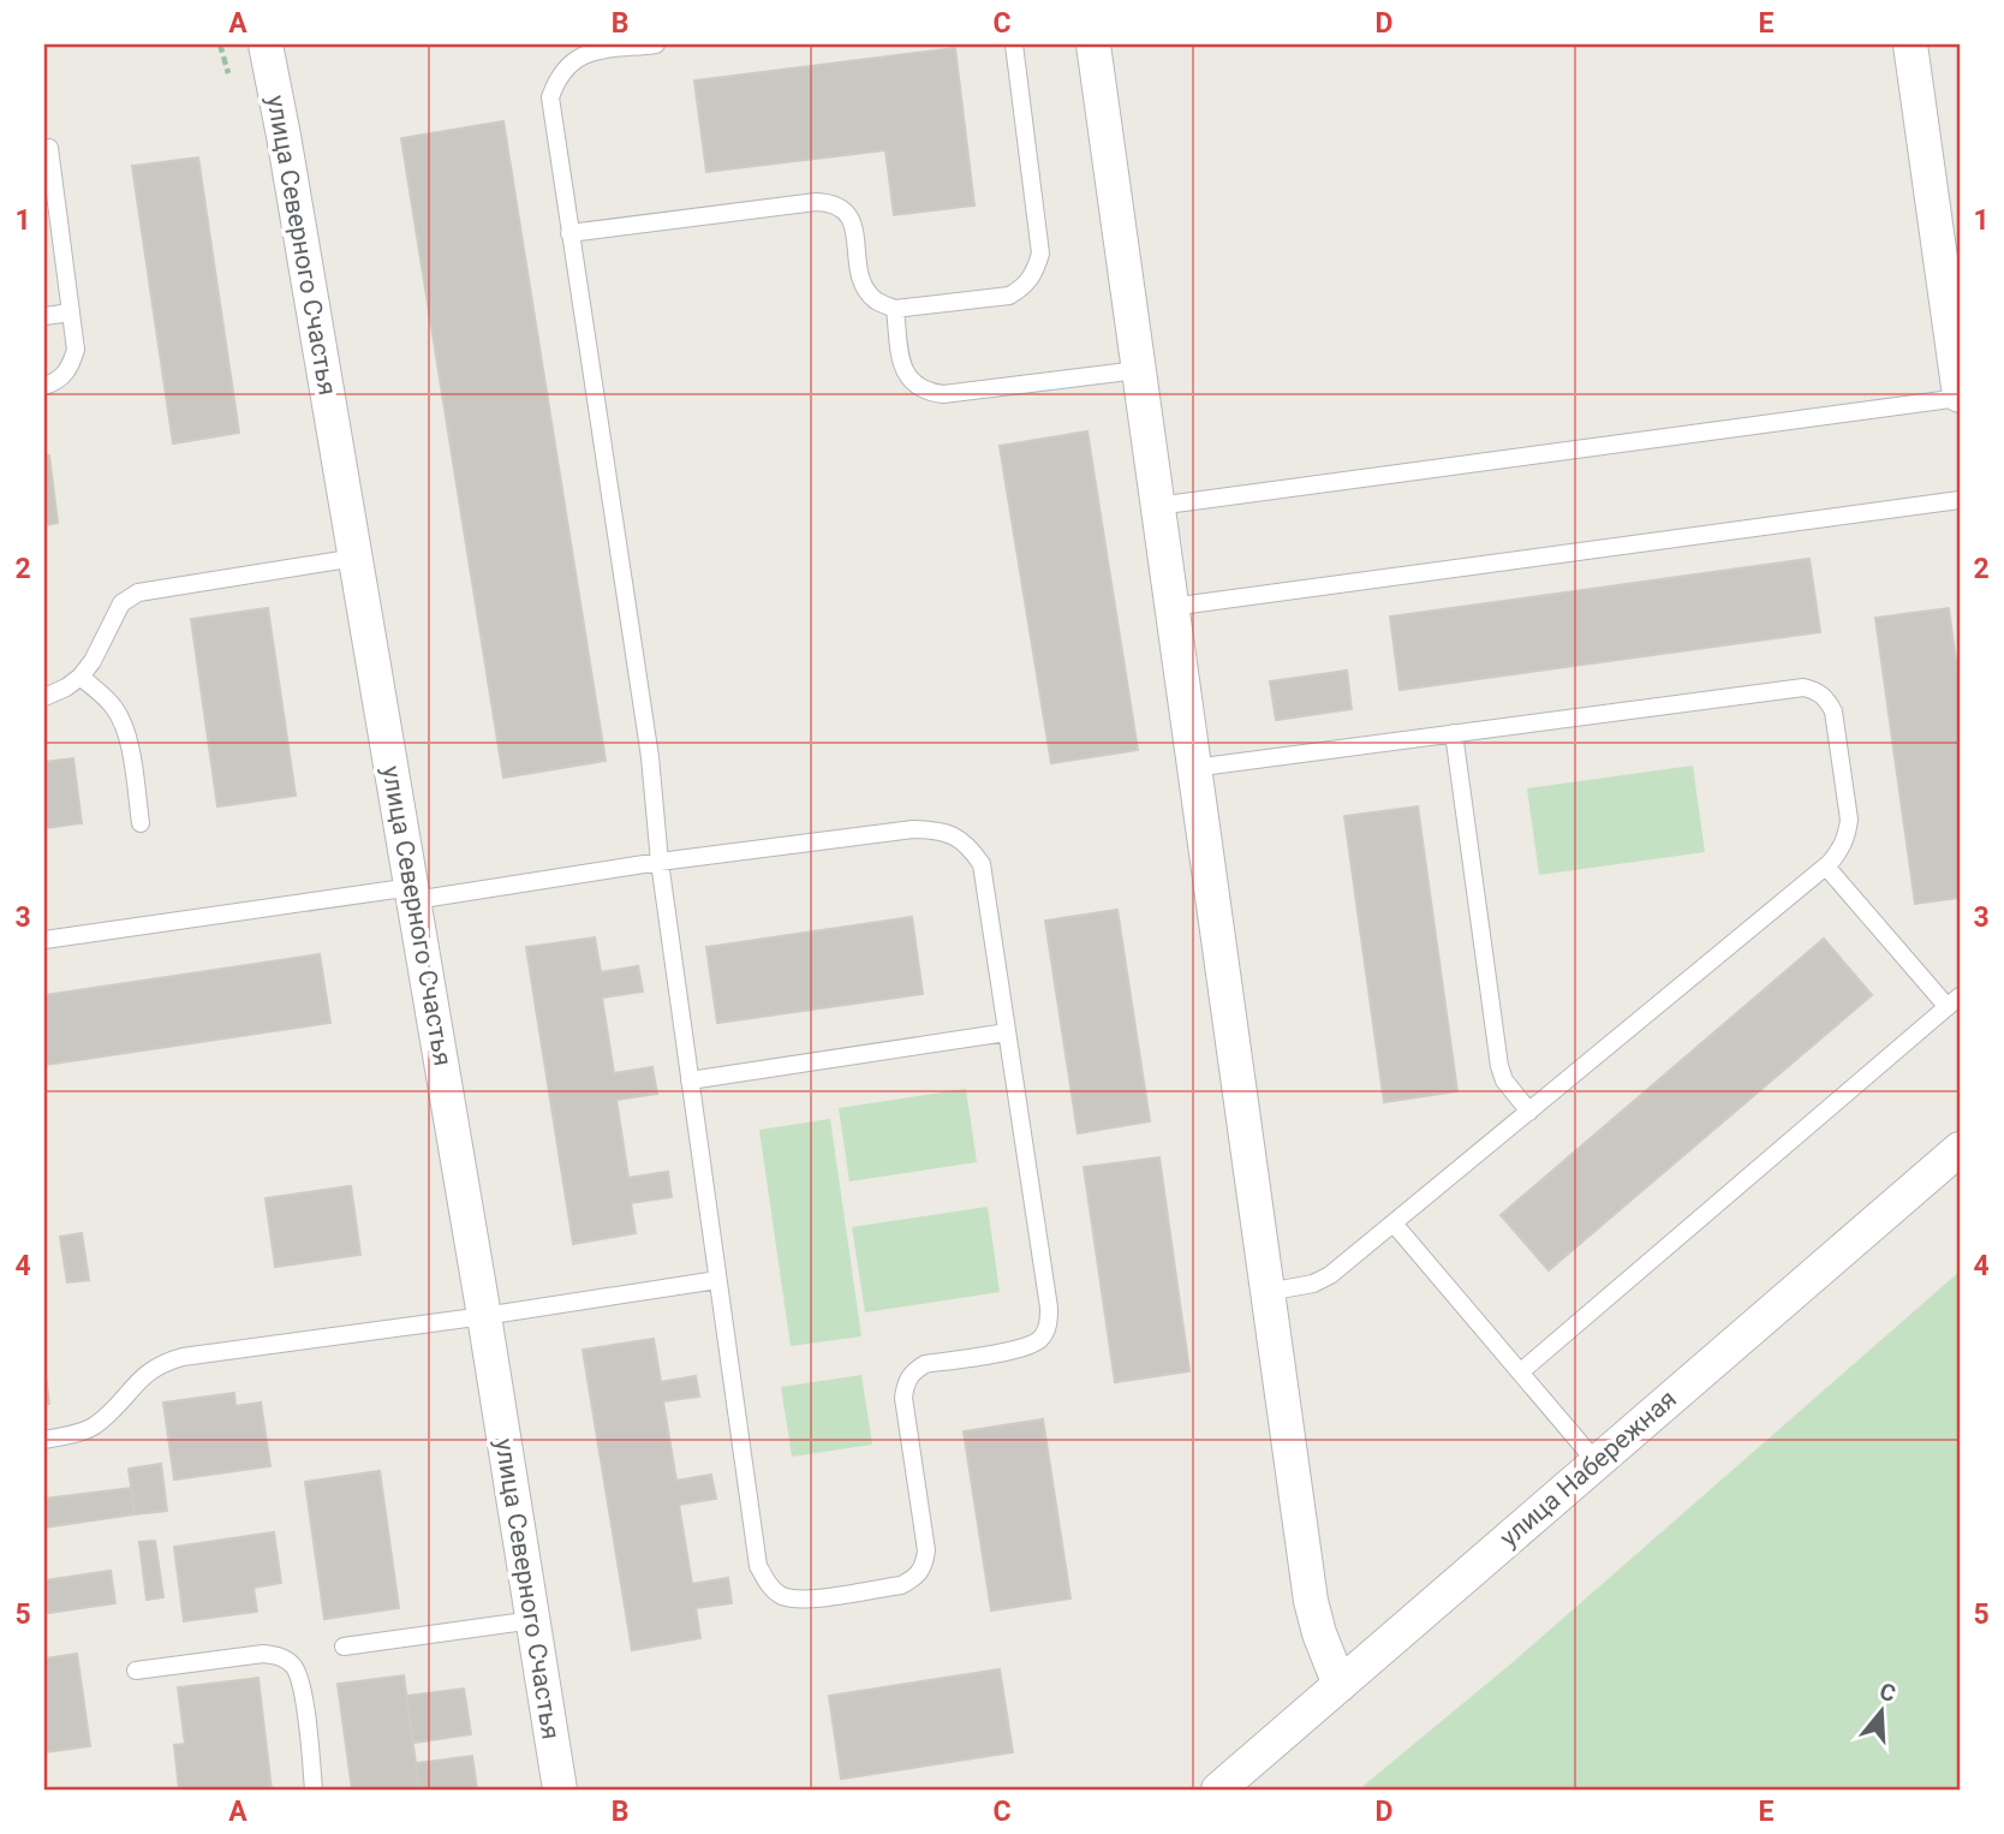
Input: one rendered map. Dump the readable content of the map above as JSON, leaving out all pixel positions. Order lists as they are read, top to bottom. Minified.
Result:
{"streets":{"street":["улица Северного Счастья","улица Набережная"]},"north":"top","grid":{"columns":["A","B","C","D","E"],"rows":["1","2","3","4","5"]}}
